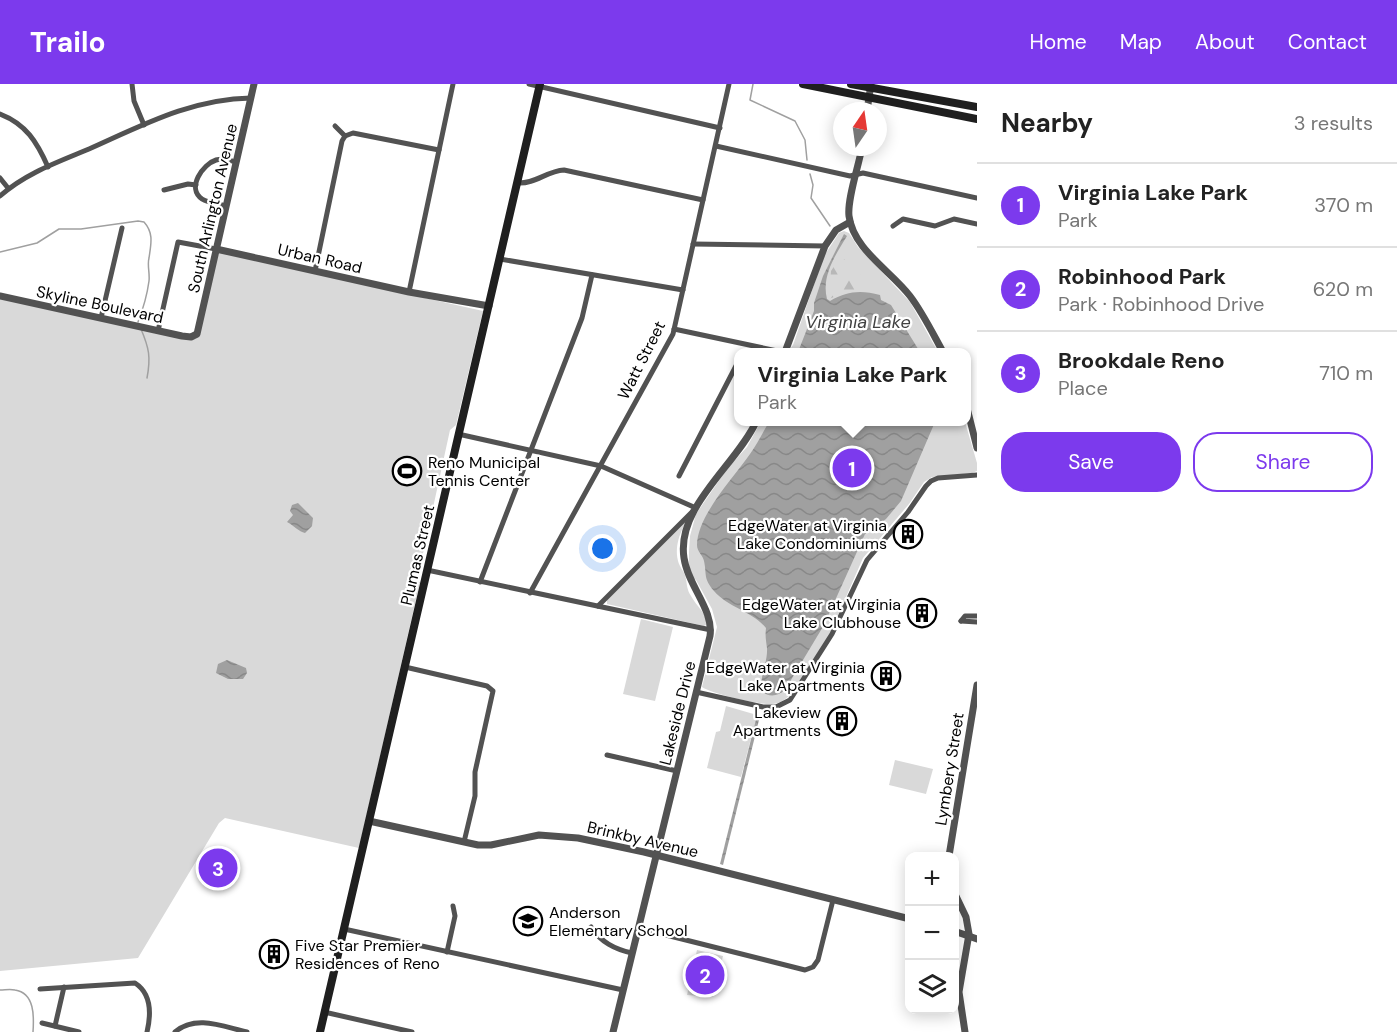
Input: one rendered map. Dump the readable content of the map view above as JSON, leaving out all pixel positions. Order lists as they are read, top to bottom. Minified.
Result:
{"streets":{"main road":["Plumas Street"],"street":["South Arlington Avenue","Urban Road","Skyline Boulevard","Watt Street","Lakeside Drive","Lymbery Street","Brinkby Avenue"]},"crossings":[["South Arlington Avenue","Urban Road"],["South Arlington Avenue","Skyline Boulevard"],["Urban Road","Skyline Boulevard"],["Urban Road","Plumas Street"],["Plumas Street","Brinkby Avenue"],["Lakeside Drive","Brinkby Avenue"]],"water":["Virginia Lake"],"places":{"sports":["Reno Municipal Tennis Center"],"building":["EdgeWater at Virginia Lake Condominiums","EdgeWater at Virginia Lake Clubhouse","EdgeWater at Virginia Lake Apartments","Lakeview Apartments","Five Star Premier Residences of Reno"],"school or university":["Anderson Elementary School"]},"north":"top","page":{"header":"Trailo","nav":["Home","Map","About","Contact"],"heading":["Nearby","3 results"],"list":[{"mark":"1","name":"Virginia Lake Park","note":"Park","value":"370 m"},{"mark":"2","name":"Robinhood Park","note":"Park · Robinhood Drive","value":"620 m"},{"mark":"3","name":"Brookdale Reno","note":"Place","value":"710 m"}],"popup":["Virginia Lake Park","Park"],"buttons":["Save","Share"],"pins":["1","3","2"],"map_buttons":["+","−"]}}
